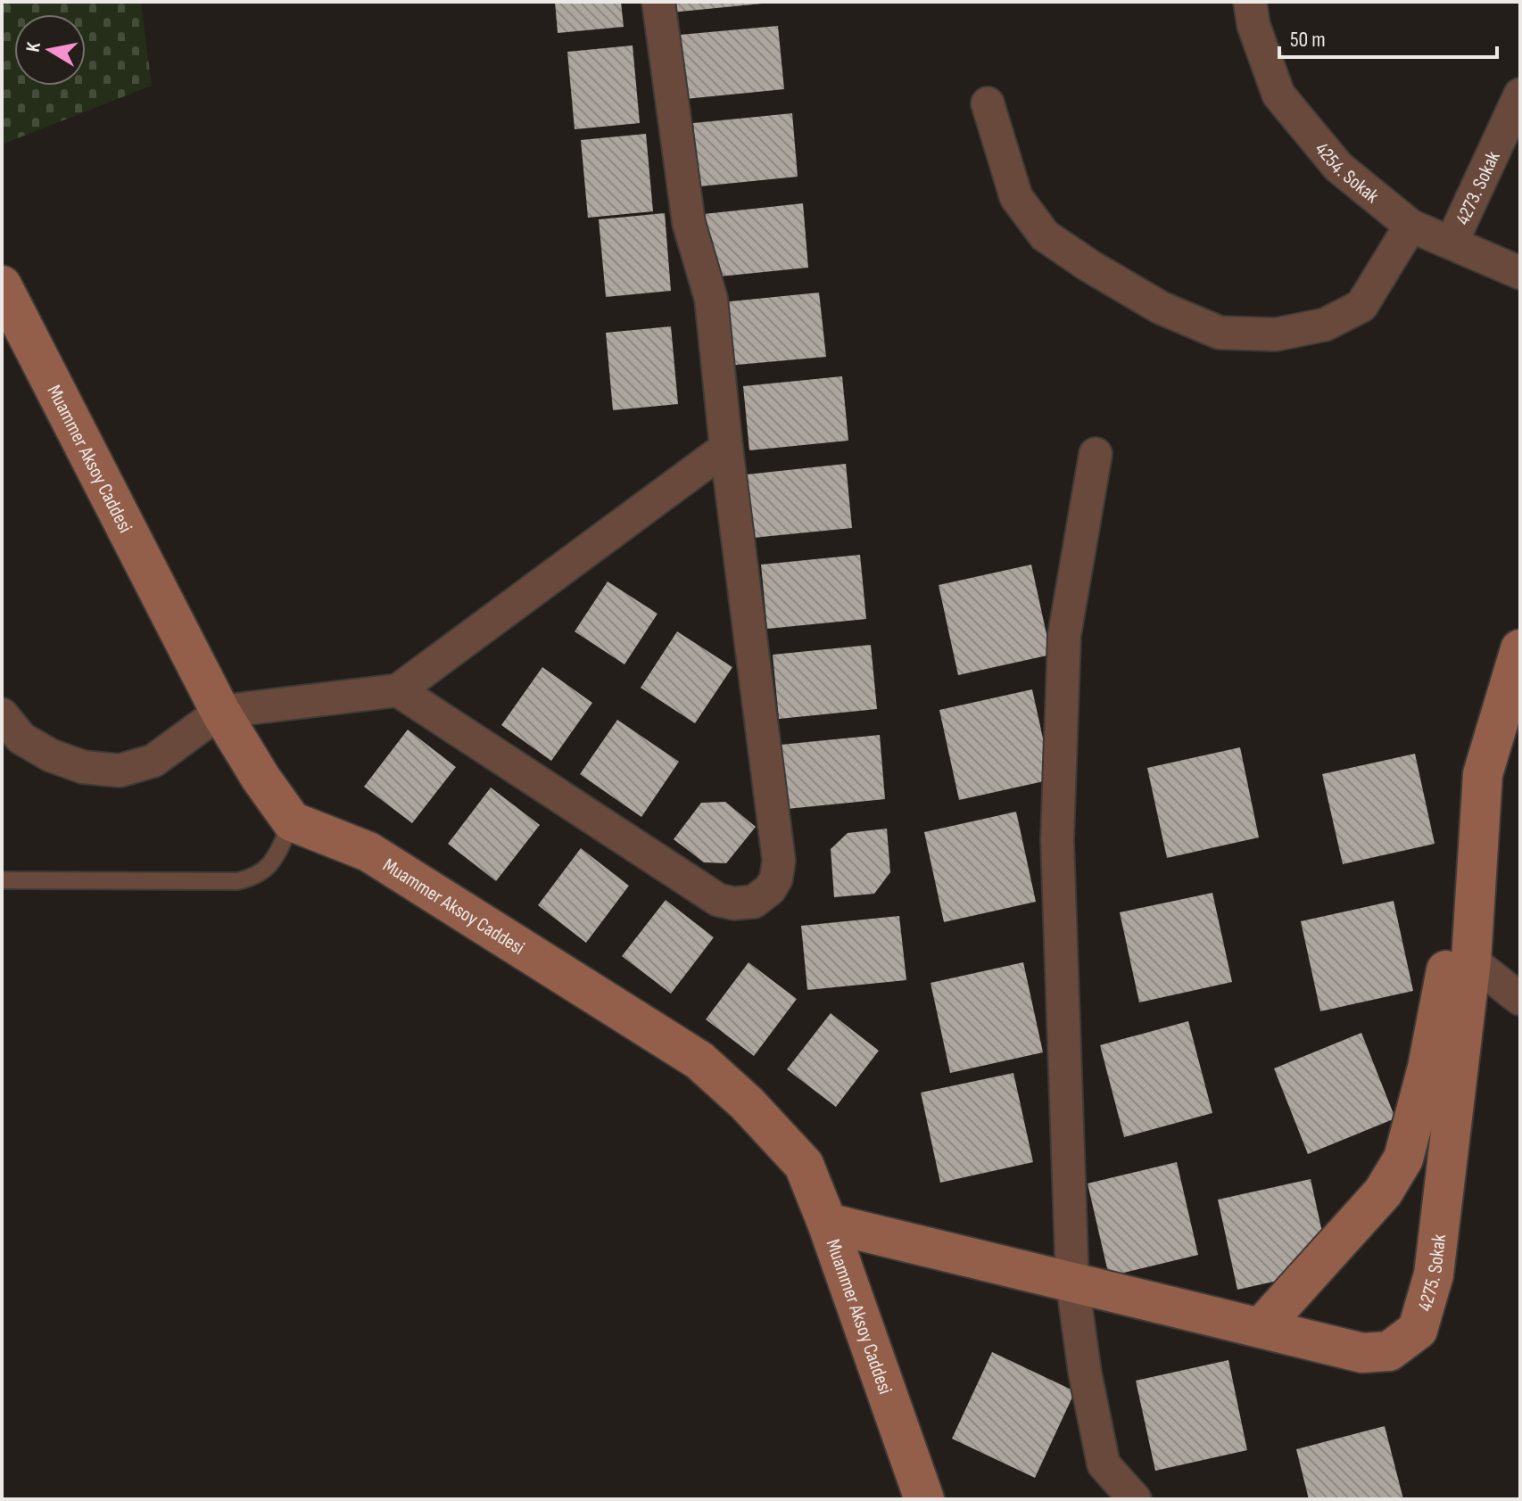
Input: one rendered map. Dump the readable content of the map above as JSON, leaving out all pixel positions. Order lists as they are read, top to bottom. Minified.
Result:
{"streets":{"street":["4254. Sokak","4273. Sokak","Muammer Aksoy Caddesi","4275. Sokak"]},"crossings":[["4254. Sokak","4273. Sokak"],["Muammer Aksoy Caddesi","4275. Sokak"]],"scale_bar":"50 m","north":"left"}
